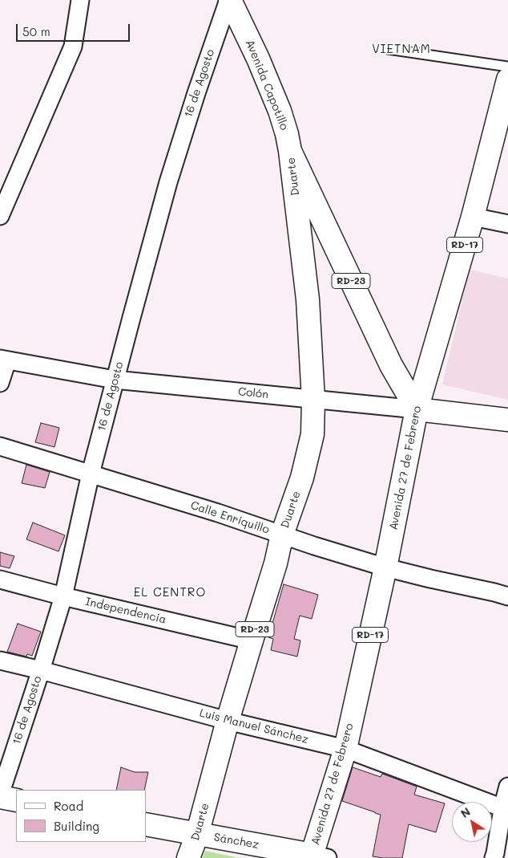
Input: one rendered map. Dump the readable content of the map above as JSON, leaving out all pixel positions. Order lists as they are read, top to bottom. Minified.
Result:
{"streets":{"main road":["Avenida Capotillo","Duarte","RD-17","RD-23","Colón","Avenida 27 de Febrero","Sánchez"],"street":["16 de Agosto","Calle Enriquillo","Independencia","Luis Manuel Sánchez"]},"crossings":[["16 de Agosto","Avenida Capotillo"],["16 de Agosto","Colón"],["16 de Agosto","Calle Enriquillo"],["16 de Agosto","Independencia"],["16 de Agosto","Luis Manuel Sánchez"],["Avenida Capotillo","Duarte"],["Avenida Capotillo","Colón"],["Avenida Capotillo","Avenida 27 de Febrero"],["Duarte","Colón"],["Duarte","Calle Enriquillo"],["Duarte","Independencia"],["Duarte","Luis Manuel Sánchez"],["Duarte","Sánchez"],["Colón","Avenida 27 de Febrero"],["Avenida 27 de Febrero","Calle Enriquillo"],["Avenida 27 de Febrero","Luis Manuel Sánchez"],["Avenida 27 de Febrero","Sánchez"]],"districts":["VIETNAM","EL CENTRO"],"legend":["Road","Building"],"scale_bar":"50 m","north":"top left"}
